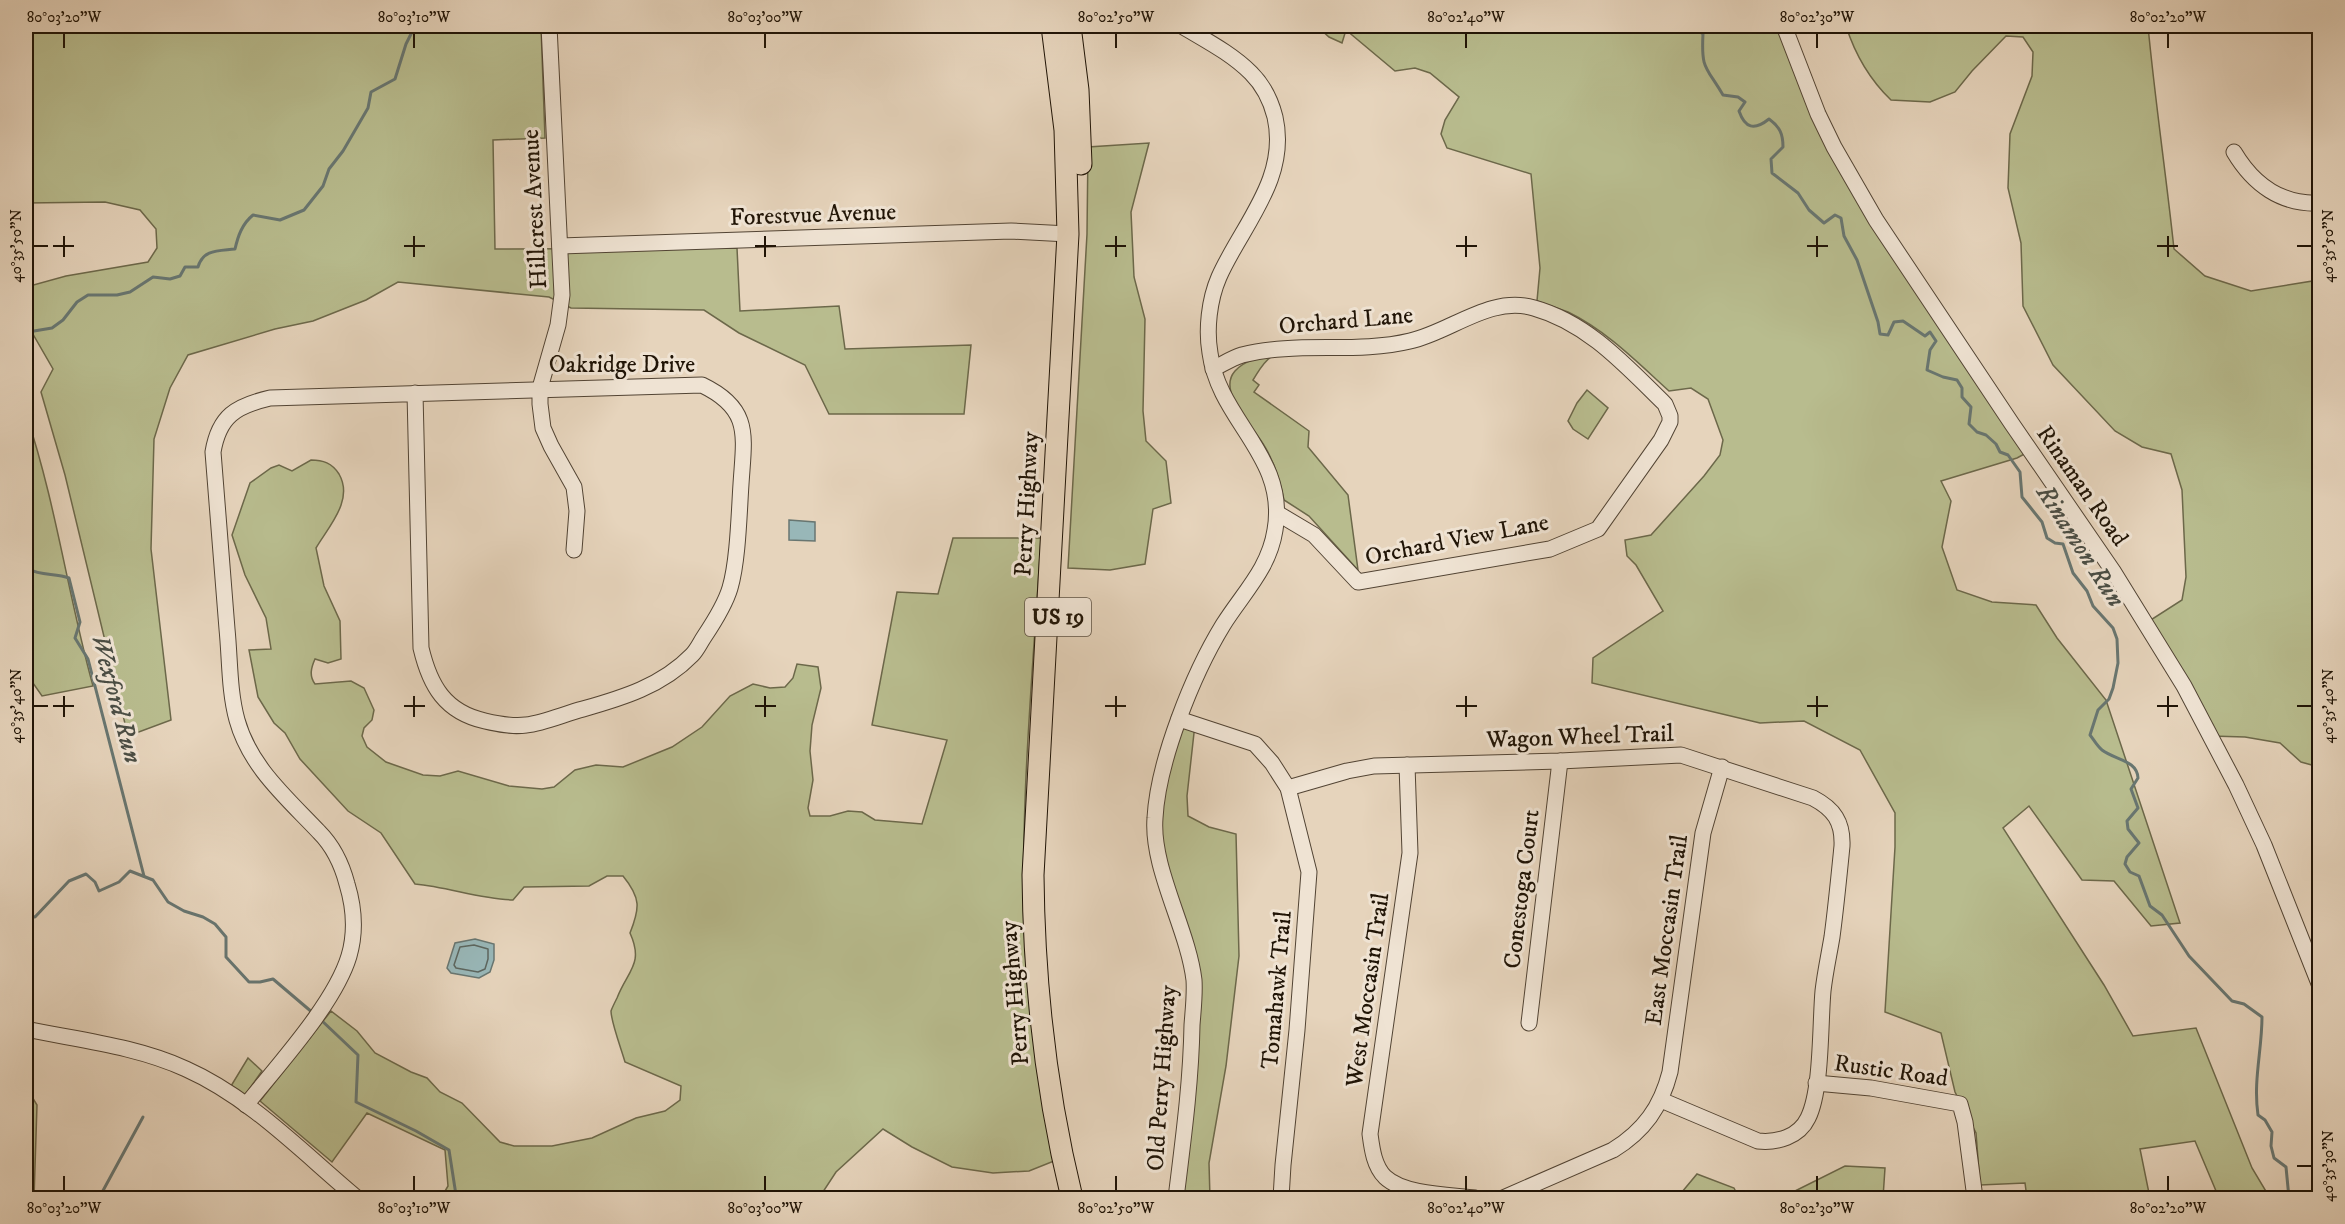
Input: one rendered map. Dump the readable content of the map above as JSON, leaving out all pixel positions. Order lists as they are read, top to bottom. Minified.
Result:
{"streets":{"highway":["Perry Highway","US 19"],"street":["Hillcrest Avenue","Forestvue Avenue","Orchard Lane","Oakridge Drive","Rinaman Road","Orchard View Lane","Wagon Wheel Trail","Conestoga Court","East Moccasin Trail","Tomahawk Trail","West Moccasin Trail","Rustic Road","Old Perry Highway"]},"crossings":[["Hillcrest Avenue","Forestvue Avenue"],["Hillcrest Avenue","Oakridge Drive"],["Forestvue Avenue","Perry Highway"],["Orchard Lane","Orchard View Lane"],["Orchard Lane","Old Perry Highway"],["Orchard View Lane","Old Perry Highway"],["Wagon Wheel Trail","Conestoga Court"],["Wagon Wheel Trail","East Moccasin Trail"],["Wagon Wheel Trail","Tomahawk Trail"],["Wagon Wheel Trail","West Moccasin Trail"],["Wagon Wheel Trail","Rustic Road"]],"water":["Rinamon Run","Wexford Run"],"coordinates":["80°03'20\"W","80°03'10\"W","80°03'00\"W","80°02'50\"W","80°02'40\"W","80°02'30\"W","80°02'20\"W","40°35'50\"N","40°35'40\"N","40°35'30\"N"]}
